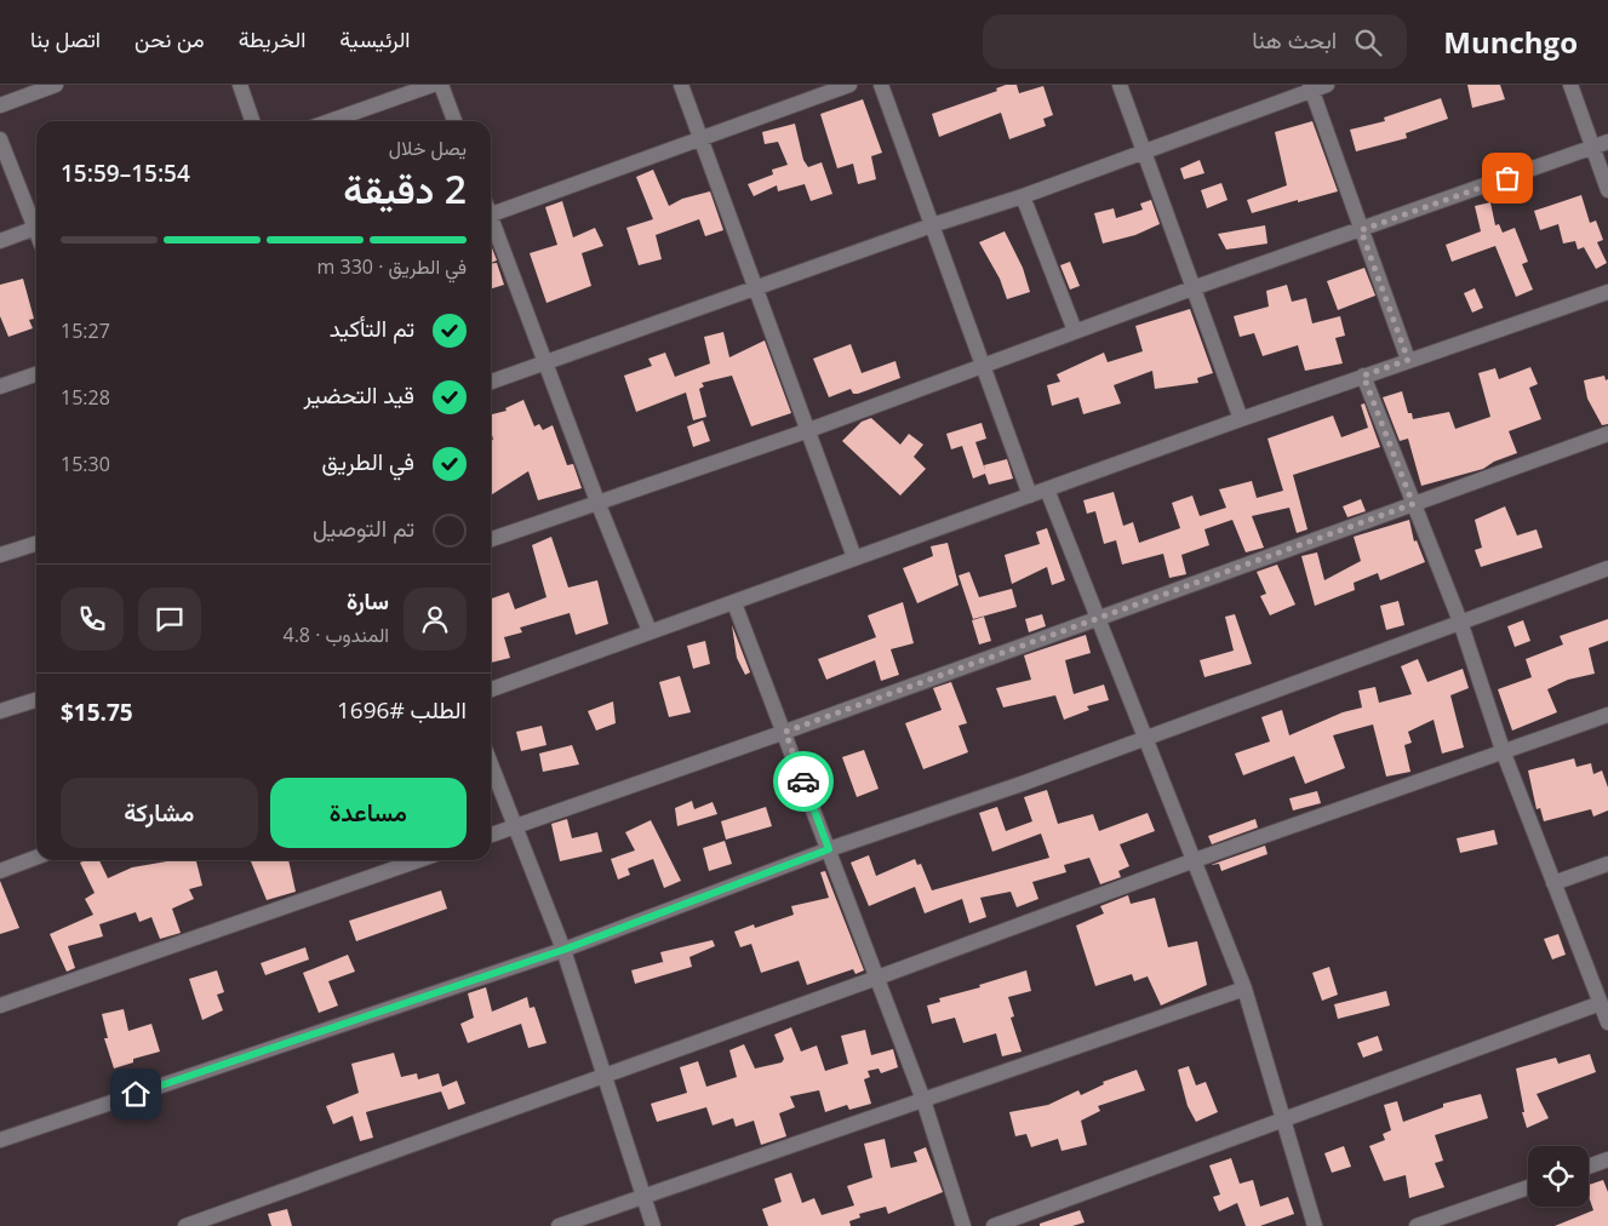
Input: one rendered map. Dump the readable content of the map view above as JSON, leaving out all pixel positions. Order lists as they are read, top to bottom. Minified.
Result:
{"page":{"header":"Munchgo","search":"ابحث هنا","nav":["الرئيسية","الخريطة","من نحن","اتصل بنا"],"heading":["2 دقيقة","يصل خلال","15:54–15:59"],"panel":["سارة","المندوب · 4.8","الطلب #1696","$15.75"],"bar":"في الطريق · 330 m","list":[["تم التأكيد","15:27"],["قيد التحضير","15:28"],["في الطريق","15:30"],"تم التوصيل"],"buttons":["مساعدة","مشاركة"]}}
